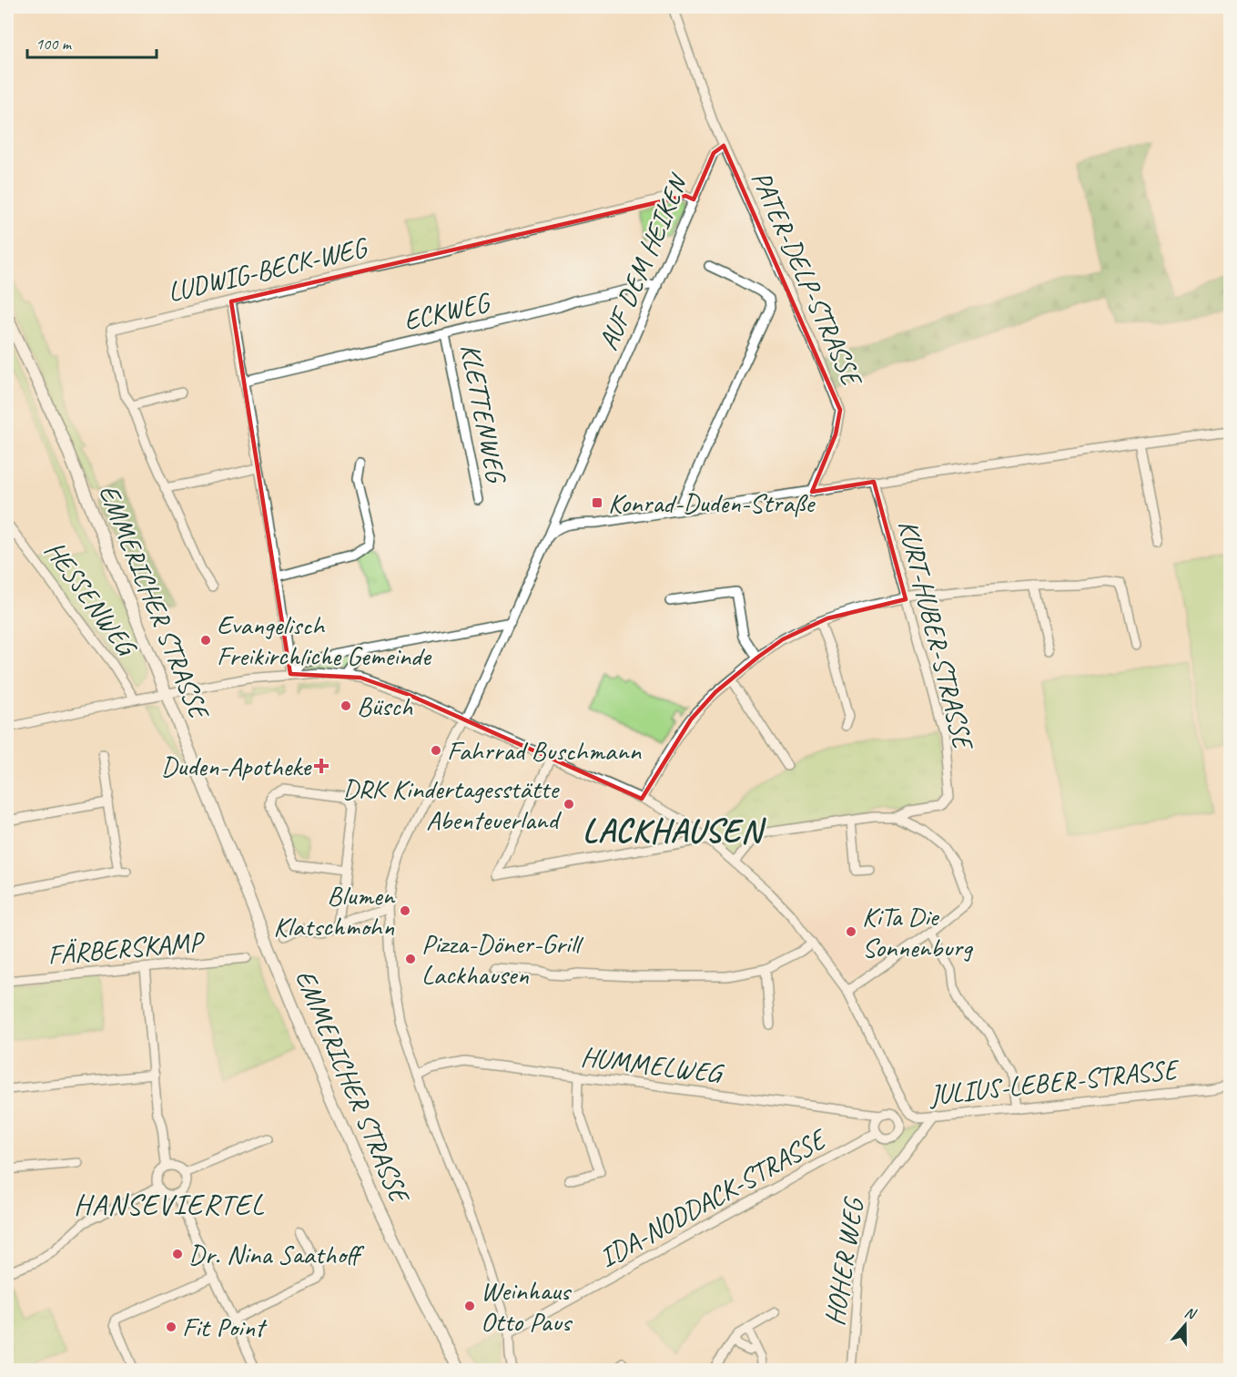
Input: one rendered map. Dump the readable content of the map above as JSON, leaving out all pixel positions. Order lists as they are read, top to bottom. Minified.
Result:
{"streets":{"main road":["EMMERICHER STRASSE"],"street":["AUF DEM HEIKEN","LUDWIG-BECK-WEG","PATER-DELP-STRASSE","ECKWEG","KLETTENWEG","HESSENWEG","KURT-HUBER-STRASSE","FÄRBERSKAMP","HUMMELWEG","JULIUS-LEBER-STRASSE","IDA-NODDACK-STRASSE","HOHER WEG"]},"crossings":[["AUF DEM HEIKEN","LUDWIG-BECK-WEG"],["AUF DEM HEIKEN","PATER-DELP-STRASSE"],["AUF DEM HEIKEN","ECKWEG"],["ECKWEG","KLETTENWEG"],["HESSENWEG","JULIUS-LEBER-STRASSE"],["EMMERICHER STRASSE","JULIUS-LEBER-STRASSE"],["HUMMELWEG","IDA-NODDACK-STRASSE"],["JULIUS-LEBER-STRASSE","HOHER WEG"]],"districts":["LACKHAUSEN","HANSEVIERTEL"],"places":{"transit":["Konrad-Duden-Straße"],"other":["Evangelisch Freikirchliche Gemeinde","Büsch","Fahrrad Buschmann","DRK Kindertagesstätte Abenteuerland","Blumen Klatschmohn","KiTa Die Sonnenburg","Pizza-Döner-Grill Lackhausen","Dr. Nina Saathoff","Weinhaus Otto Paus","Fit Point"],"health":["Duden-Apotheke"]},"scale_bar":"100 m","north":"top"}
